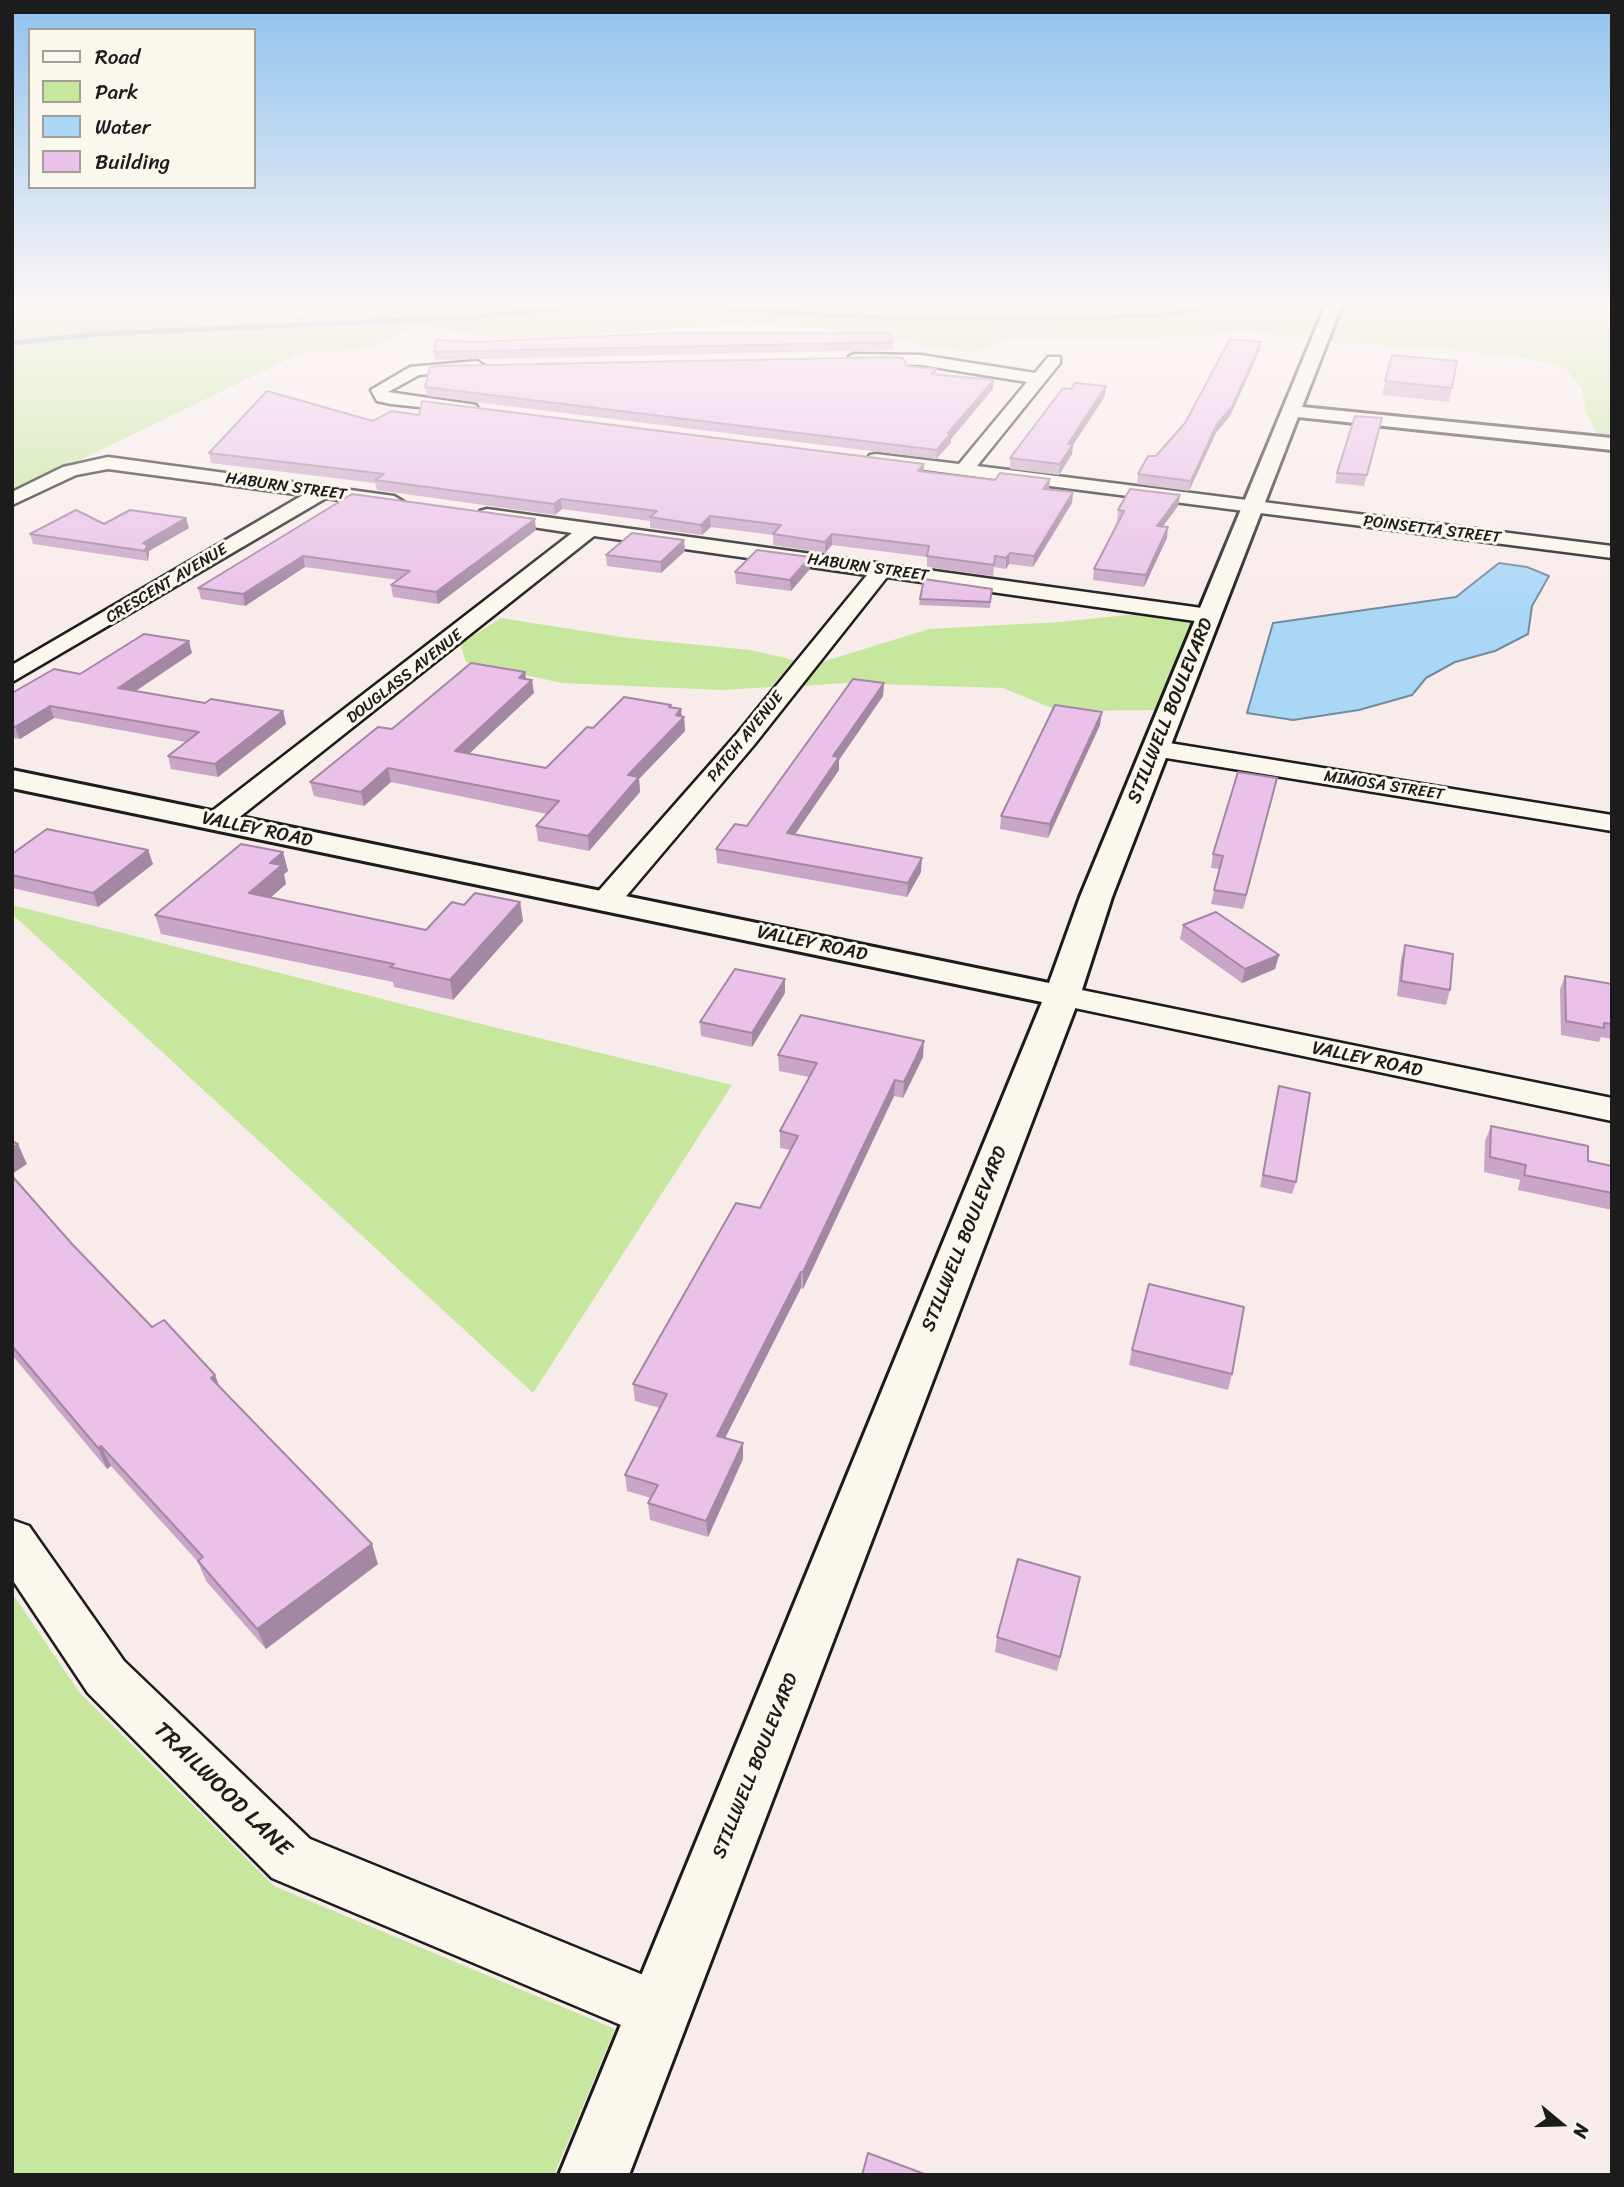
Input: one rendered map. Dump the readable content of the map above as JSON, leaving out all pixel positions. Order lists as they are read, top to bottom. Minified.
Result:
{"streets":{"street":["HABURN STREET","POINSETTA STREET","CRESCENT AVENUE","DOUGLASS AVENUE","STILLWELL BOULEVARD","PATCH AVENUE","MIMOSA STREET","VALLEY ROAD","TRAILWOOD LANE"]},"crossings":[["HABURN STREET","CRESCENT AVENUE"],["HABURN STREET","DOUGLASS AVENUE"],["HABURN STREET","STILLWELL BOULEVARD"],["HABURN STREET","PATCH AVENUE"],["POINSETTA STREET","STILLWELL BOULEVARD"],["DOUGLASS AVENUE","VALLEY ROAD"],["STILLWELL BOULEVARD","MIMOSA STREET"],["STILLWELL BOULEVARD","VALLEY ROAD"],["STILLWELL BOULEVARD","TRAILWOOD LANE"],["PATCH AVENUE","VALLEY ROAD"]],"legend":["Road","Park","Water","Building"],"north":"right"}
